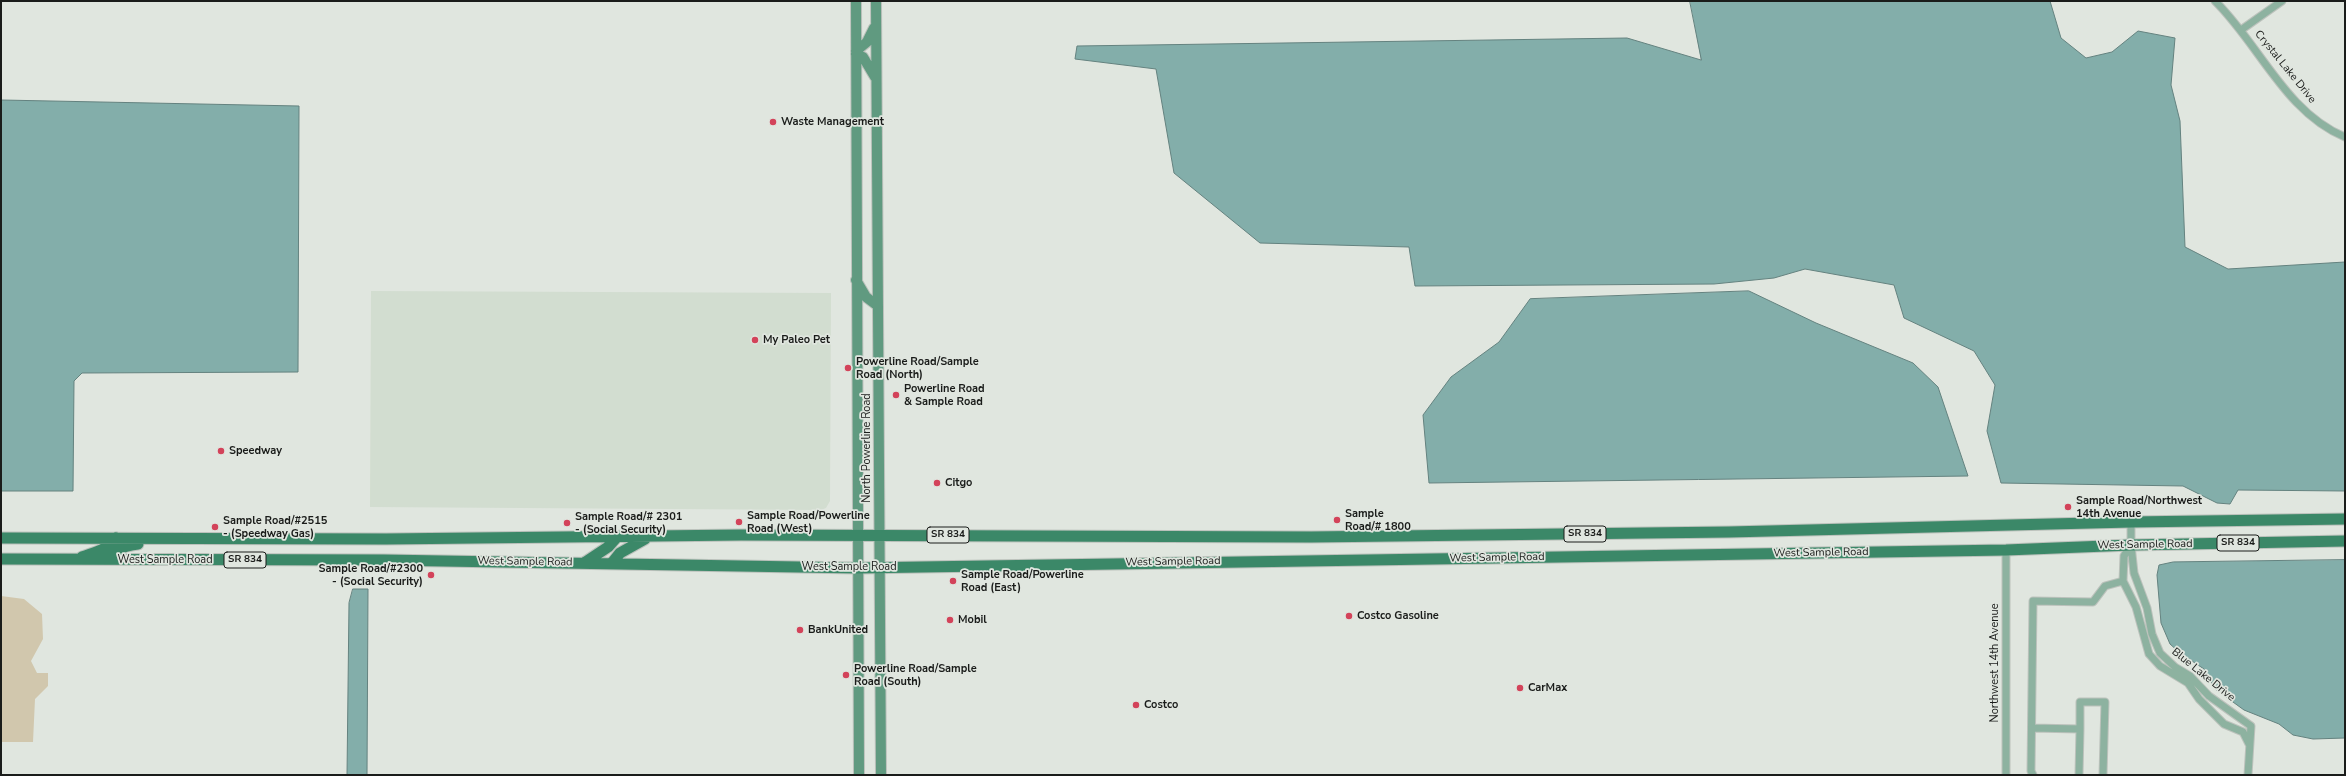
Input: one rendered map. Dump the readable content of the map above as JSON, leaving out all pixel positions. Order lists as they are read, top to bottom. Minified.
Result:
{"streets":{"main road":["North Powerline Road","SR 834","West Sample Road"],"street":["Crystal Lake Drive","Northwest 14th Avenue","Blue Lake Drive"]},"crossings":[["North Powerline Road","West Sample Road"],["West Sample Road","Northwest 14th Avenue"],["West Sample Road","Blue Lake Drive"]],"places":["Waste Management","My Paleo Pet","Powerline Road/Sample Road (North)","Powerline Road & Sample Road","Speedway","Citgo","Sample Road/Northwest 14th Avenue","Sample Road/# 1800","Sample Road/Powerline Road (West)","Sample Road/# 2301 - (Social Security)","Sample Road/#2515 - (Speedway Gas)","Sample Road/#2300 - (Social Security)","Sample Road/Powerline Road (East)","Costco Gasoline","Mobil","BankUnited","Powerline Road/Sample Road (South)","CarMax","Costco"]}
